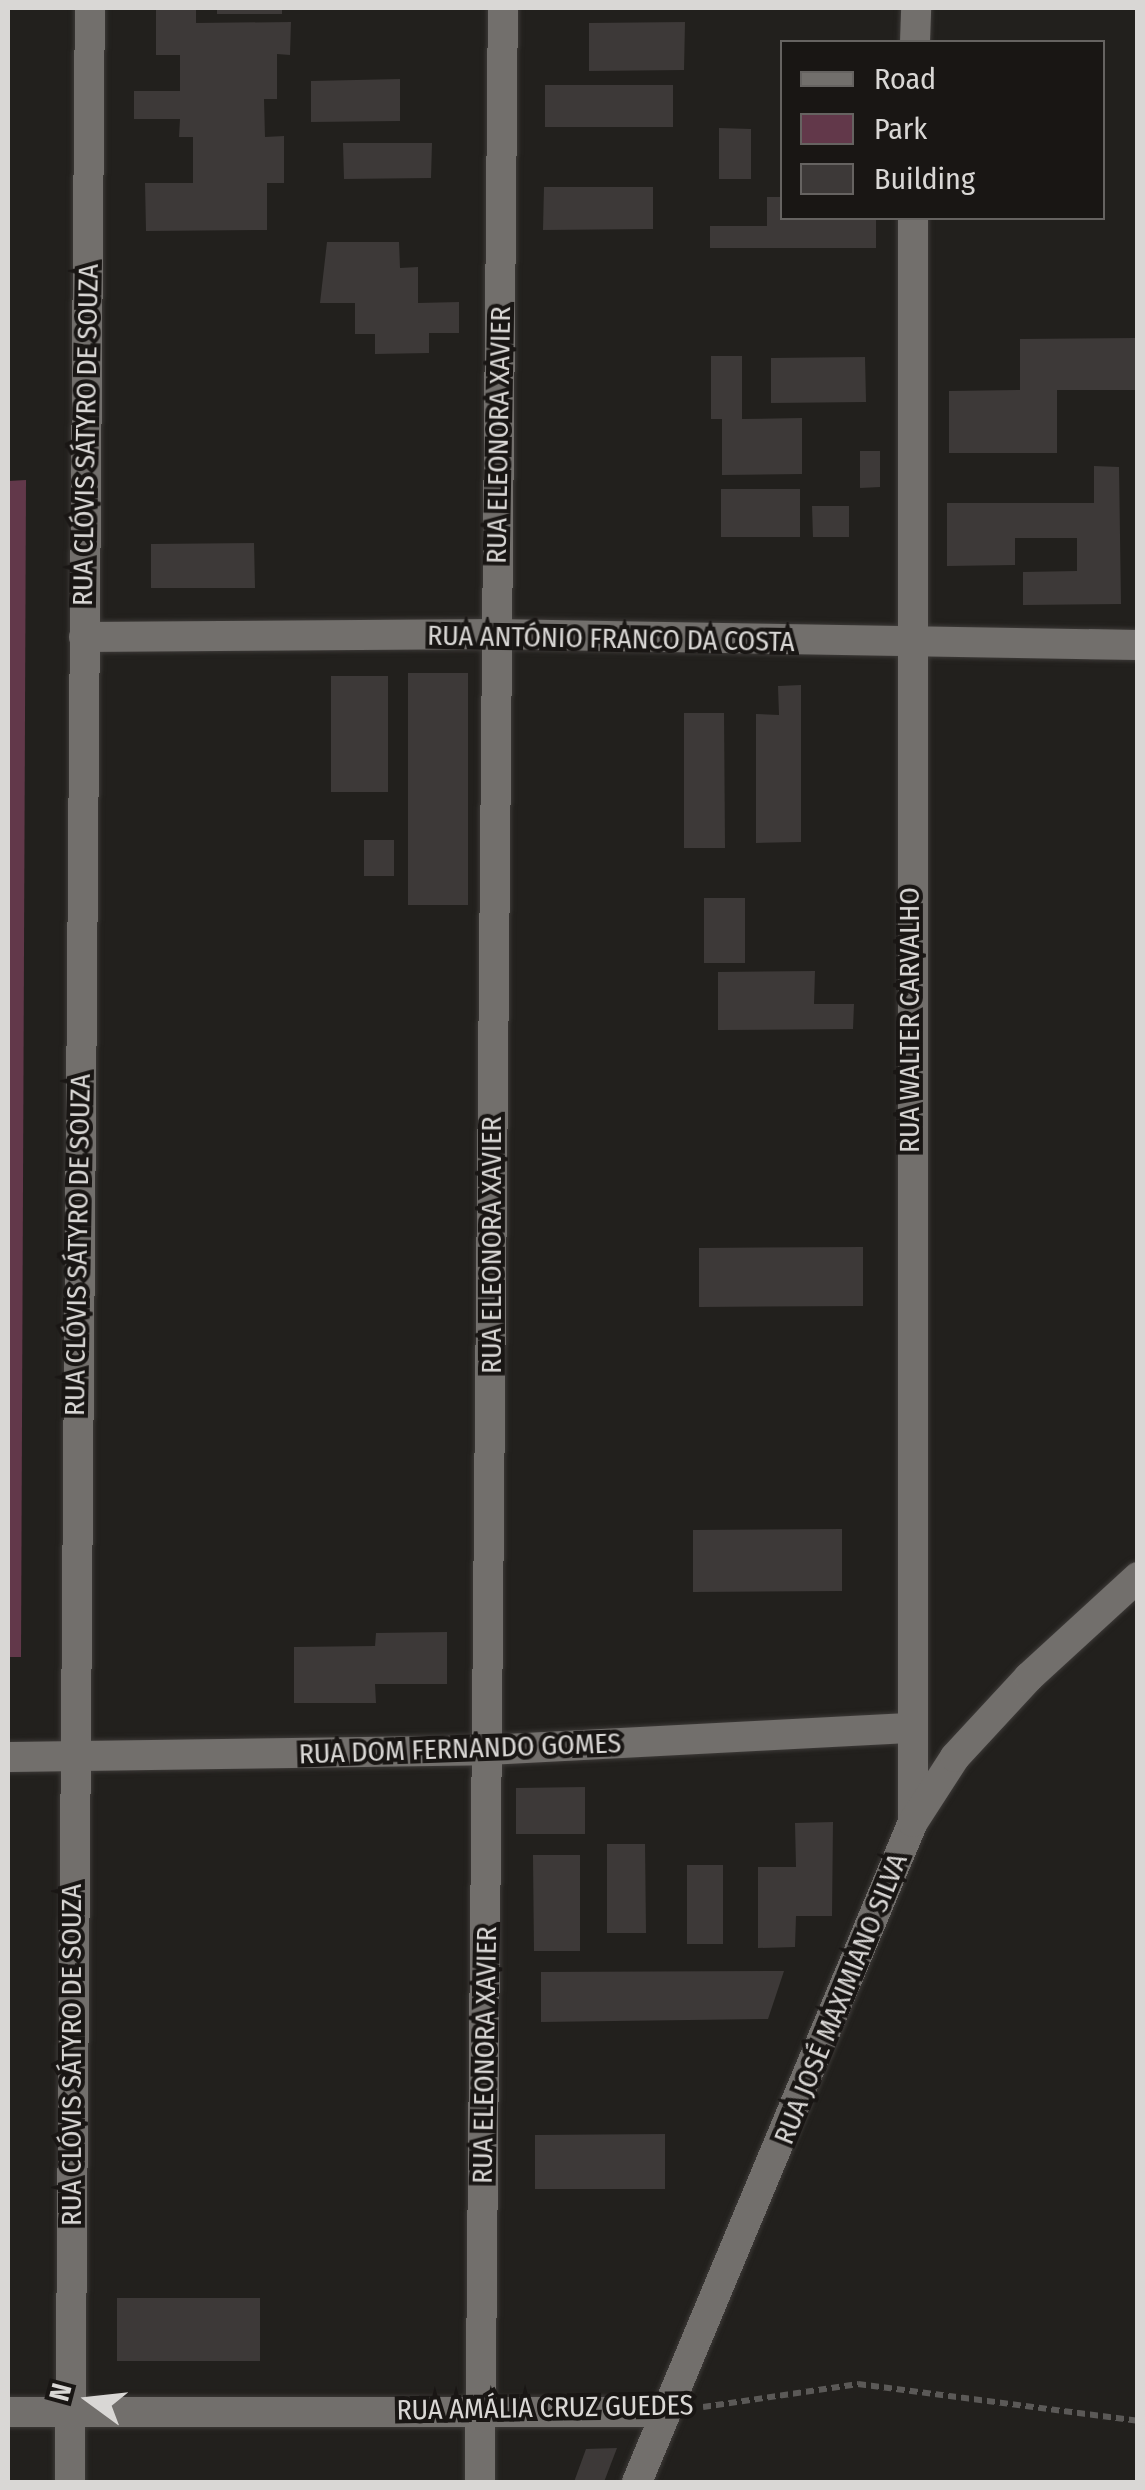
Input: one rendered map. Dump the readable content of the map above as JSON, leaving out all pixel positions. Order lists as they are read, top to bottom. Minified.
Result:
{"streets":{"street":["RUA CLÓVIS SÁTYRO DE SOUZA","RUA ELEONORA XAVIER","RUA ANTÓNIO FRANCO DA COSTA","RUA WALTER CARVALHO","RUA DOM FERNANDO GOMES","RUA JOSÉ MAXIMIANO SILVA","RUA AMÁLIA CRUZ GUEDES"]},"crossings":[["RUA CLÓVIS SÁTYRO DE SOUZA","RUA ANTÓNIO FRANCO DA COSTA"],["RUA CLÓVIS SÁTYRO DE SOUZA","RUA DOM FERNANDO GOMES"],["RUA CLÓVIS SÁTYRO DE SOUZA","RUA AMÁLIA CRUZ GUEDES"],["RUA ELEONORA XAVIER","RUA ANTÓNIO FRANCO DA COSTA"],["RUA ELEONORA XAVIER","RUA DOM FERNANDO GOMES"],["RUA ELEONORA XAVIER","RUA AMÁLIA CRUZ GUEDES"],["RUA ANTÓNIO FRANCO DA COSTA","RUA WALTER CARVALHO"],["RUA WALTER CARVALHO","RUA DOM FERNANDO GOMES"],["RUA WALTER CARVALHO","RUA JOSÉ MAXIMIANO SILVA"],["RUA JOSÉ MAXIMIANO SILVA","RUA AMÁLIA CRUZ GUEDES"]],"legend":["Road","Park","Building"],"north":"left"}
